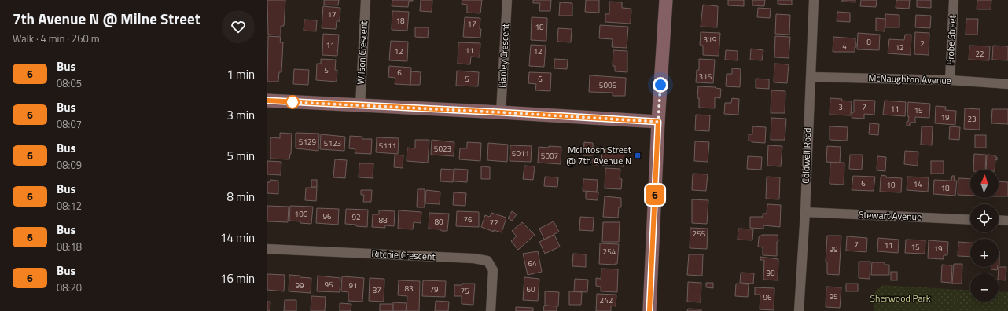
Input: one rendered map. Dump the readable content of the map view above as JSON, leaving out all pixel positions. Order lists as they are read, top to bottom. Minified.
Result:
{"streets":{"street":["Probe Street","Wilson Crescent","Hanley Crescent","McNaughton Avenue","Coldwell Road","Stewart Avenue","Ritchie Crescent"]},"crossings":[["Probe Street","McNaughton Avenue"],["McNaughton Avenue","Coldwell Road"],["Coldwell Road","Stewart Avenue"]],"parks":["Sherwood Park"],"places":{"transit":["McIntosh Street @ 7th Avenue N"]},"lines":["bus line 6"],"house_numbers":["17","18","17","18","319","8","2","11","4","12","11","12","12","22","5","6","315","5","6","5006","3","7","11","15","19","23","5129","5123","5111","5023","5011","5007","6","14","10","18","100","96","92","76","88","80","72","255","7","11","15","19","99","254","64","98","95","99","91","83","79","60","87","75","95","96","242"],"north":"top","page":{"heading":["7th Avenue N @ Milne Street","Walk · 4 min · 260 m"],"on_map":"6","list":[{"mark":"6","name":"Bus","note":"08:05","value":"1 min"},{"mark":"6","name":"Bus","note":"08:07","value":"3 min"},{"mark":"6","name":"Bus","note":"08:09","value":"5 min"},{"mark":"6","name":"Bus","note":"08:12","value":"8 min"},{"mark":"6","name":"Bus","note":"08:18","value":"14 min"},{"mark":"6","name":"Bus","note":"08:20","value":"16 min"}],"map_buttons":["+","−"]}}
